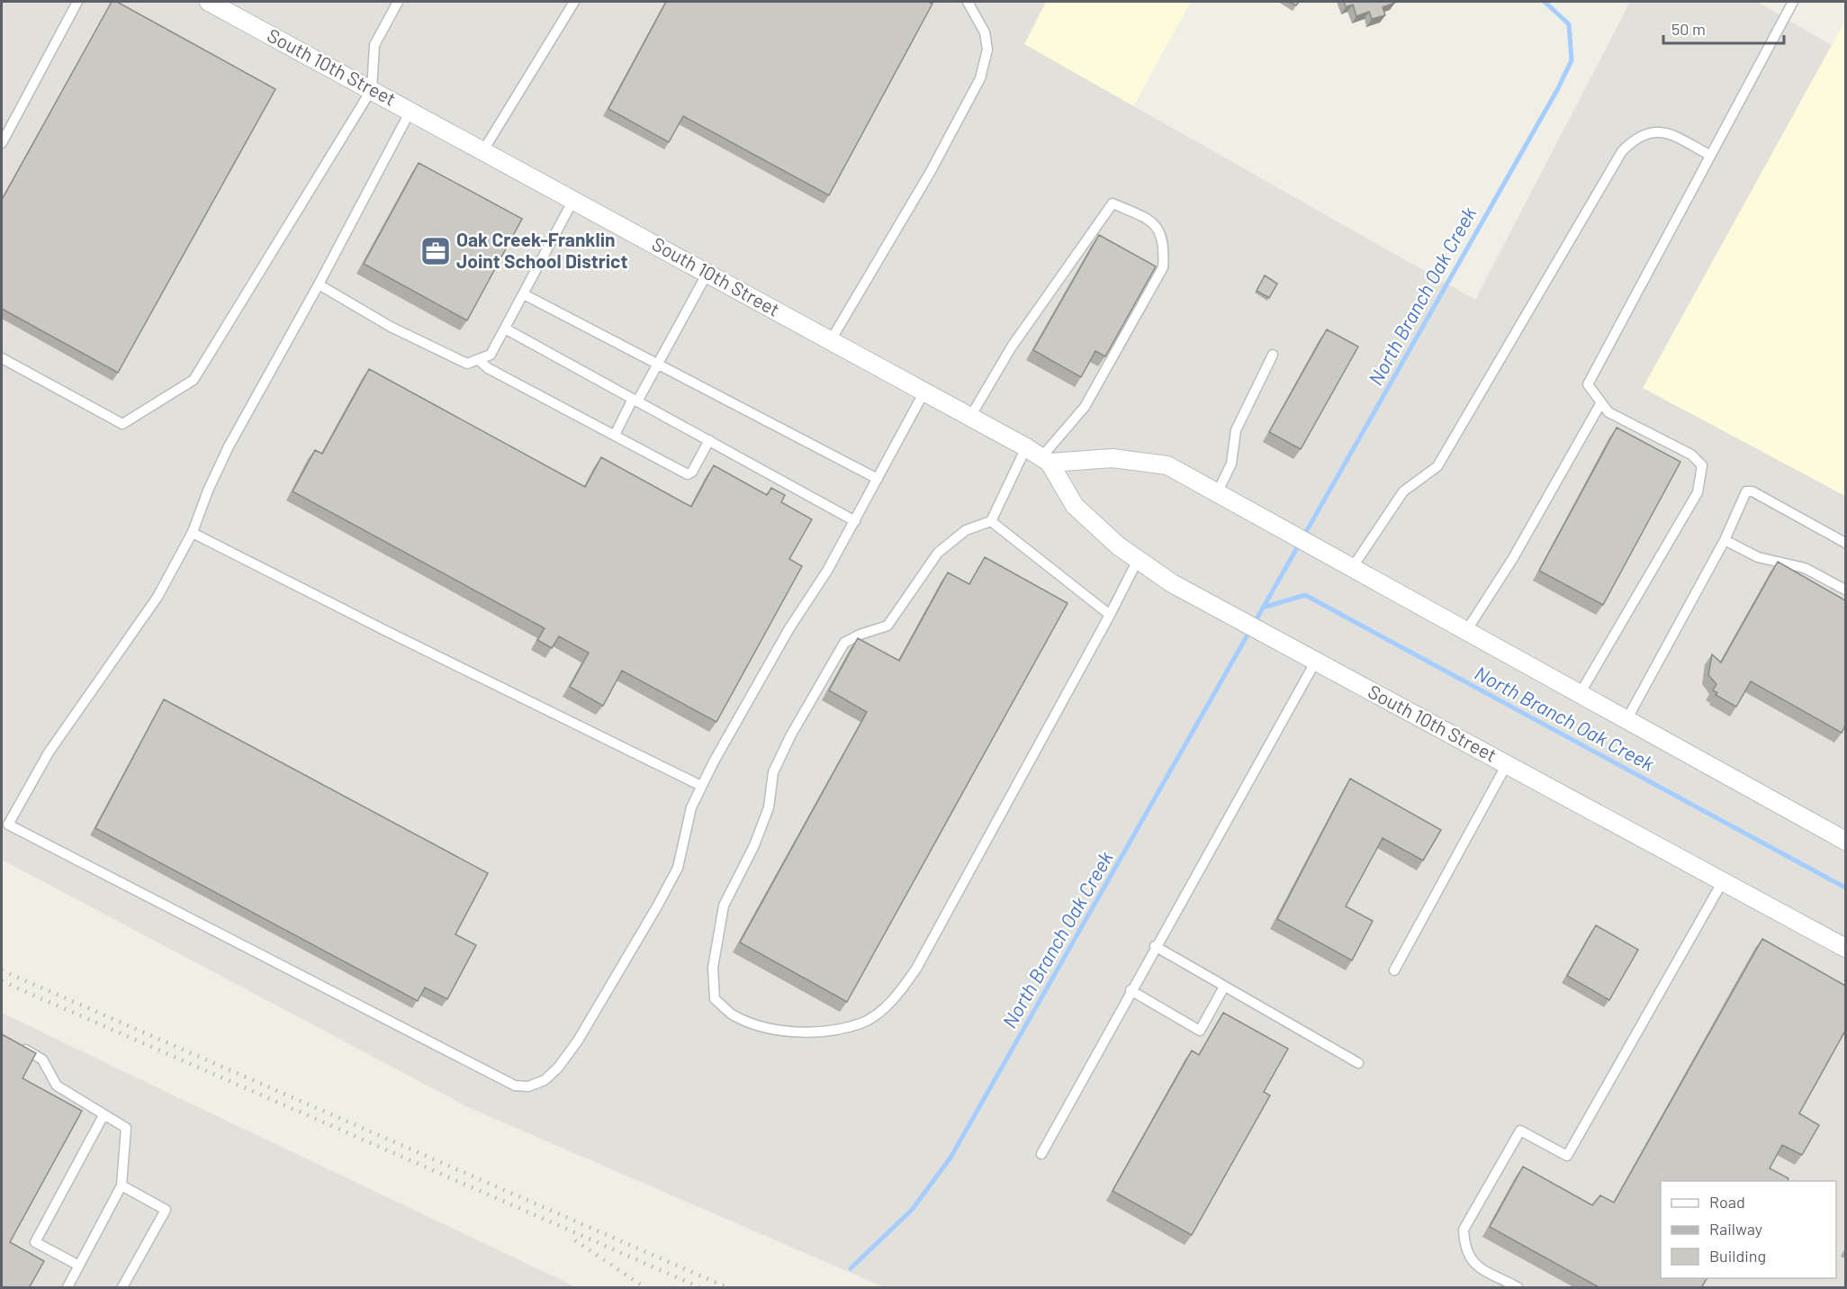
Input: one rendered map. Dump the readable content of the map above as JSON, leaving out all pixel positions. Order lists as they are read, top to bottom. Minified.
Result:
{"streets":{"street":["South 10th Street"]},"water":["North Branch Oak Creek"],"places":{"office":["Oak Creek-Franklin Joint School District"]},"legend":["Road","Railway","Building"],"scale_bar":"50 m"}
